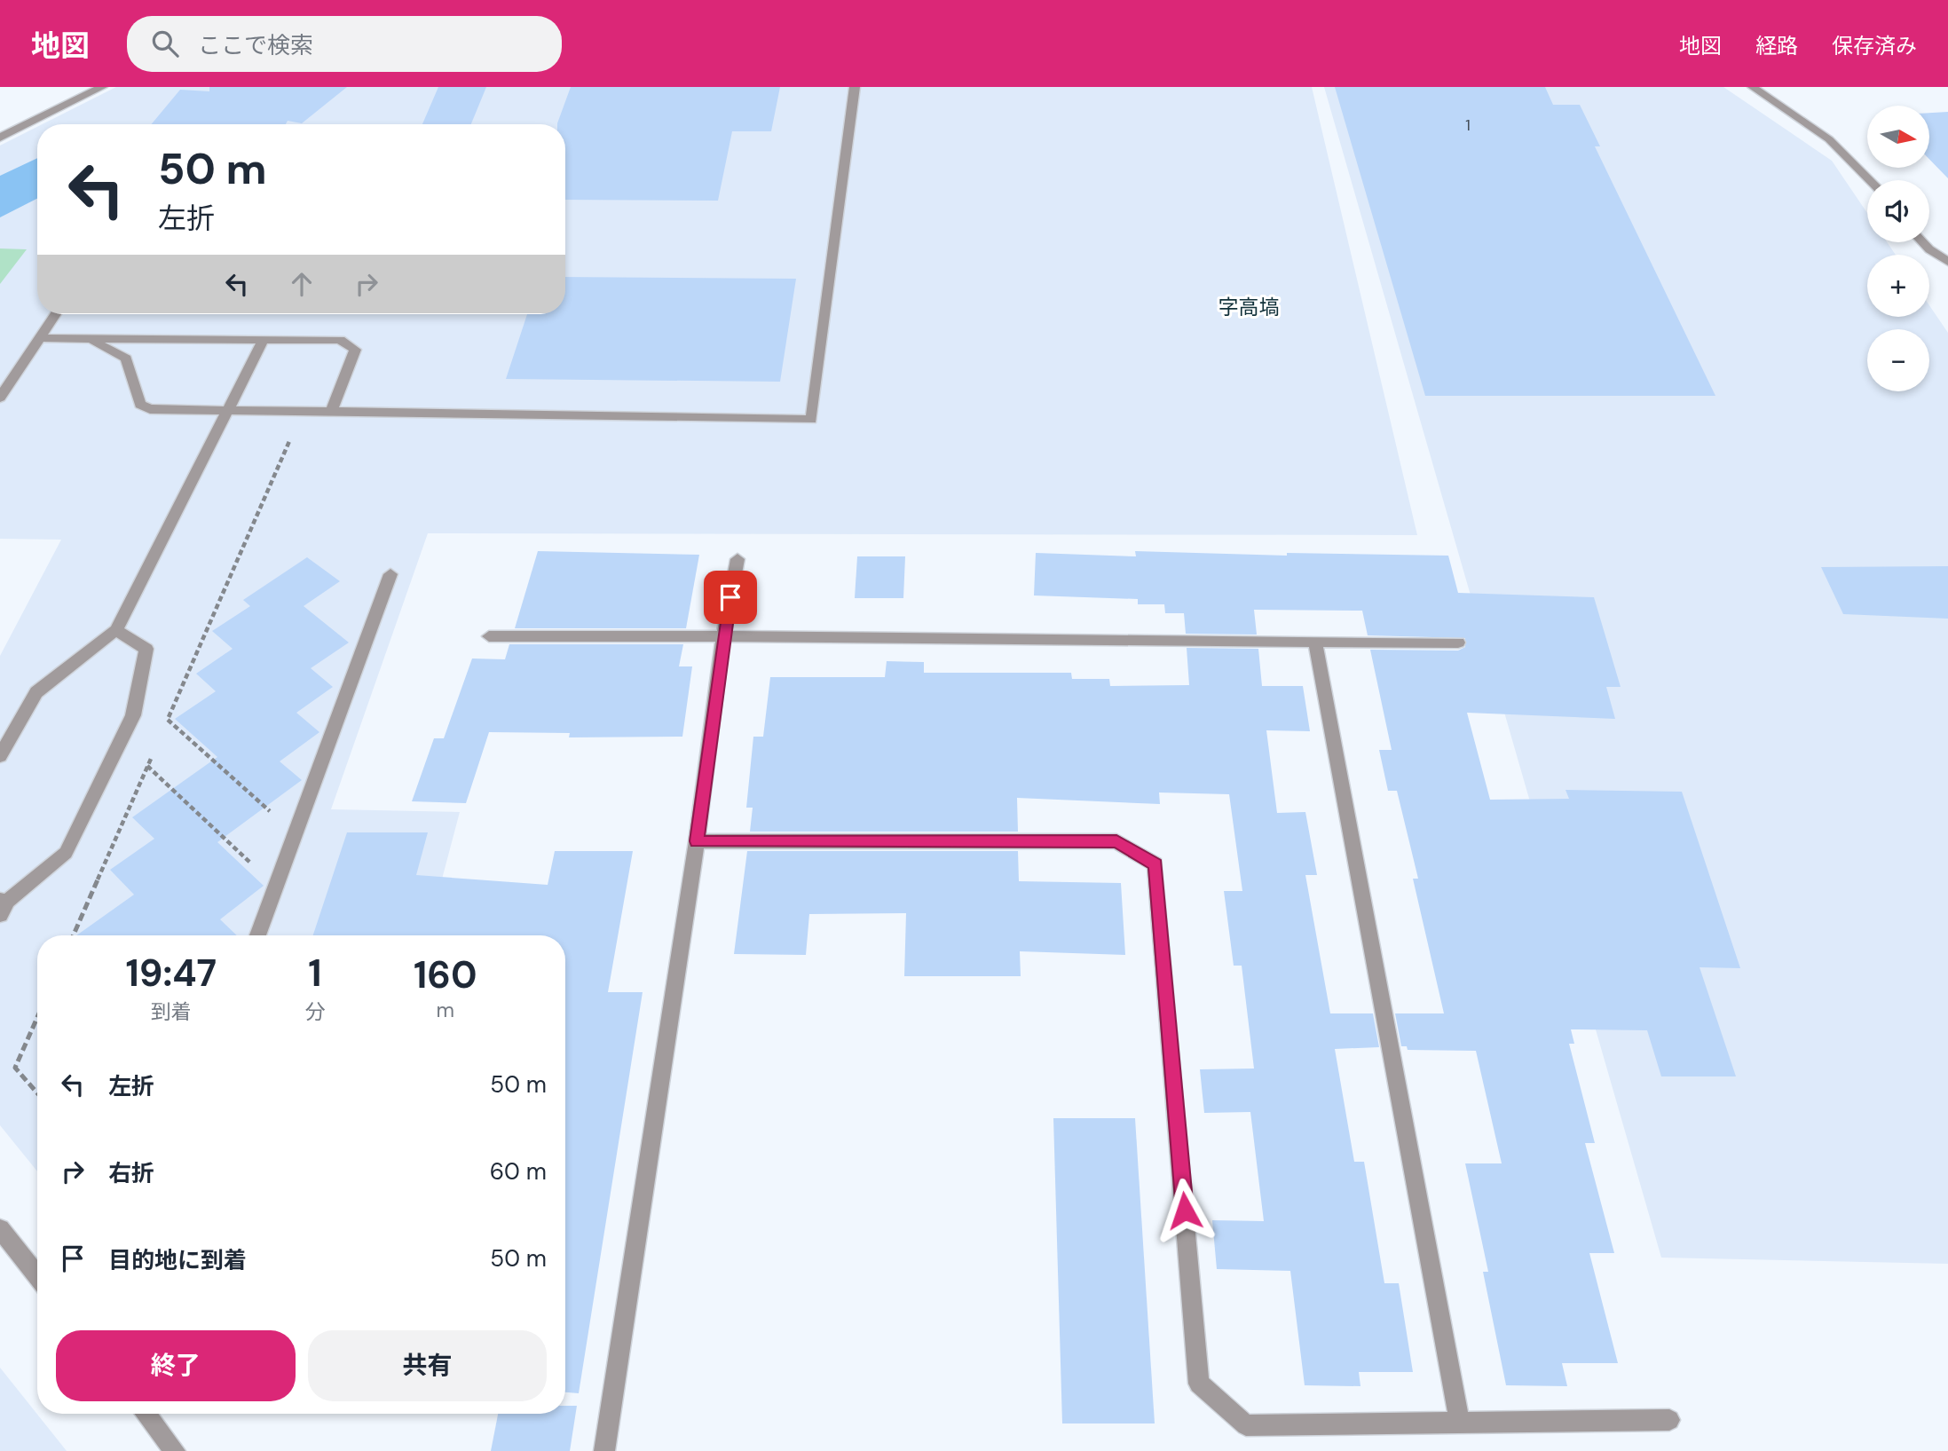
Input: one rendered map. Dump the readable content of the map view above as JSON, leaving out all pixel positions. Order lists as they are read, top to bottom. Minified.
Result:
{"districts":["字高塙"],"house_numbers":["1"],"north":"right","page":{"header":"地図","search":"ここで検索","nav":["地図","経路","保存済み"],"map_buttons":["+","−"],"turn":["50 m","左折"],"eta":["19:47","到着","1","分","160","m"],"list":[{"name":"左折","value":"50 m"},{"name":"右折","value":"60 m"},{"name":"目的地に到着","value":"50 m"}],"buttons":["終了","共有"]}}
